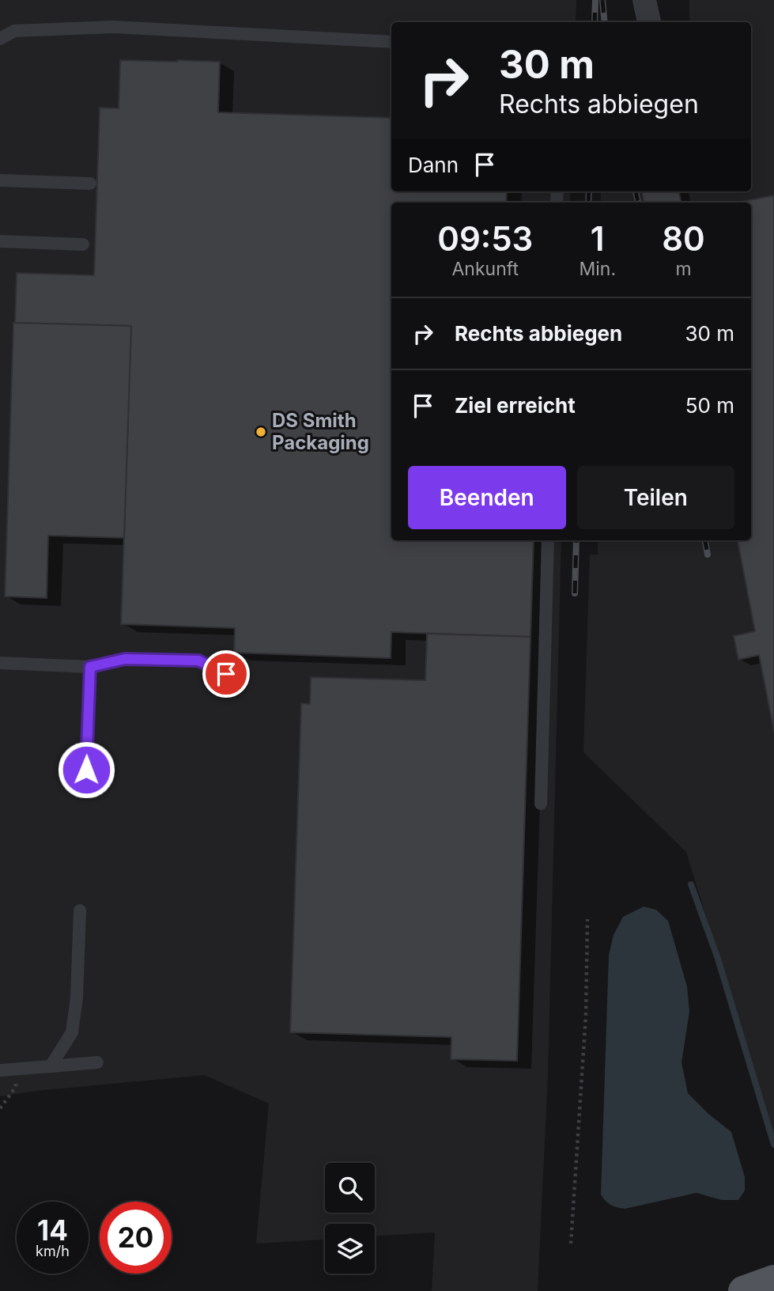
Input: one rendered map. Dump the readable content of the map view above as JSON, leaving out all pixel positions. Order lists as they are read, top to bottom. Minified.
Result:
{"places":["DS Smith Packaging"],"page":{"turn":["30 m","Rechts abbiegen"],"then":"Dann","eta":["09:53","Ankunft","1","Min.","80","m"],"list":[{"name":"Rechts abbiegen","value":"30 m"},{"name":"Ziel erreicht","value":"50 m"}],"buttons":["Beenden","Teilen"],"speed":"14 km/h","limit":"20"}}
